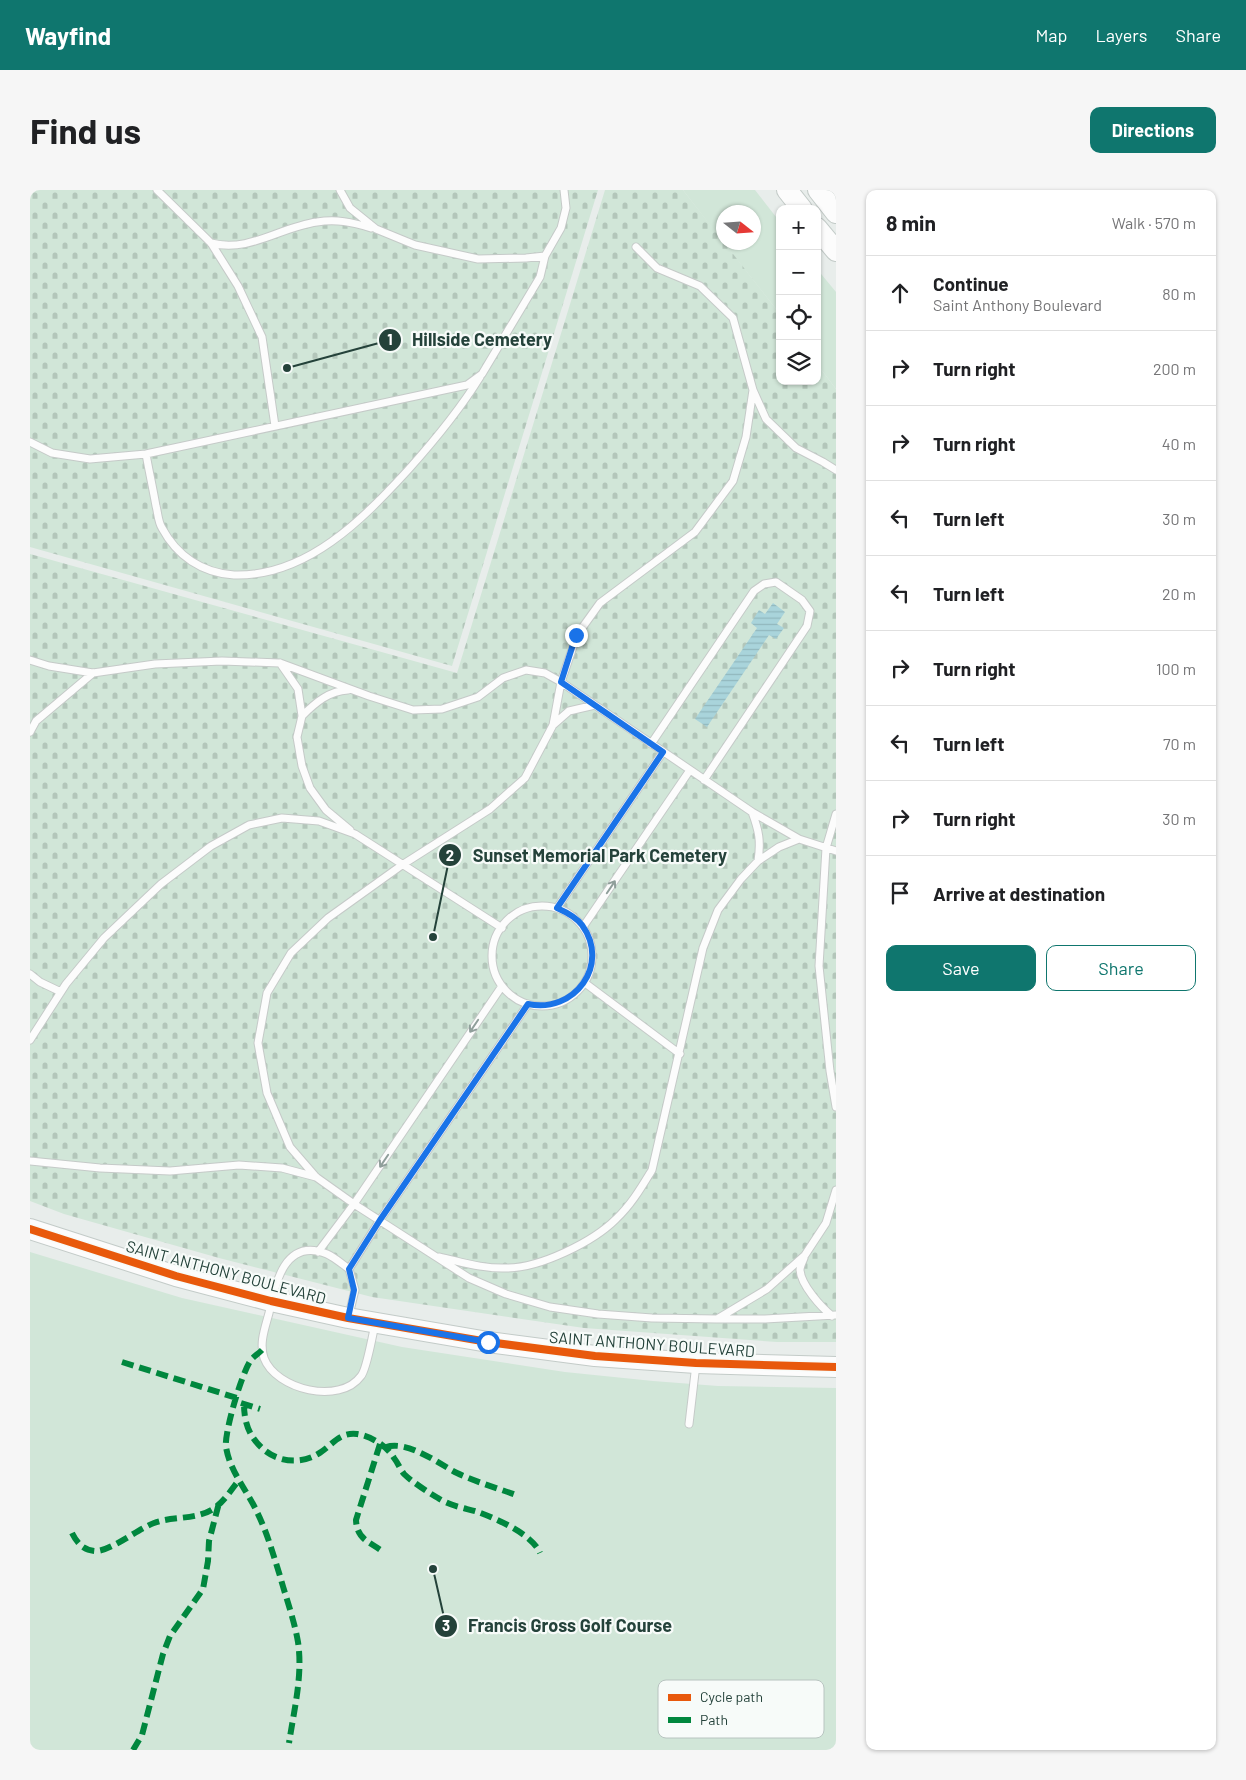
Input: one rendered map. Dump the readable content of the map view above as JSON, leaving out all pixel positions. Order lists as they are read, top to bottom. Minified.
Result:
{"streets":{"street":["SAINT ANTHONY BOULEVARD"]},"places":["Hillside Cemetery","Sunset Memorial Park Cemetery","Francis Gross Golf Course"],"legend":["Cycle path","Path"],"north":"right","page":{"header":"Wayfind","nav":["Map","Layers","Share"],"buttons":["Directions",["Save","Share"]],"title":"Find us","heading":["8 min","Walk · 570 m"],"map_buttons":["+","−"],"list":[["Continue","Saint Anthony Boulevard","80 m"],["Turn right","200 m"],["Turn right","40 m"],["Turn left","30 m"],["Turn left","20 m"],["Turn right","100 m"],["Turn left","70 m"],["Turn right","30 m"],"Arrive at destination"]}}
